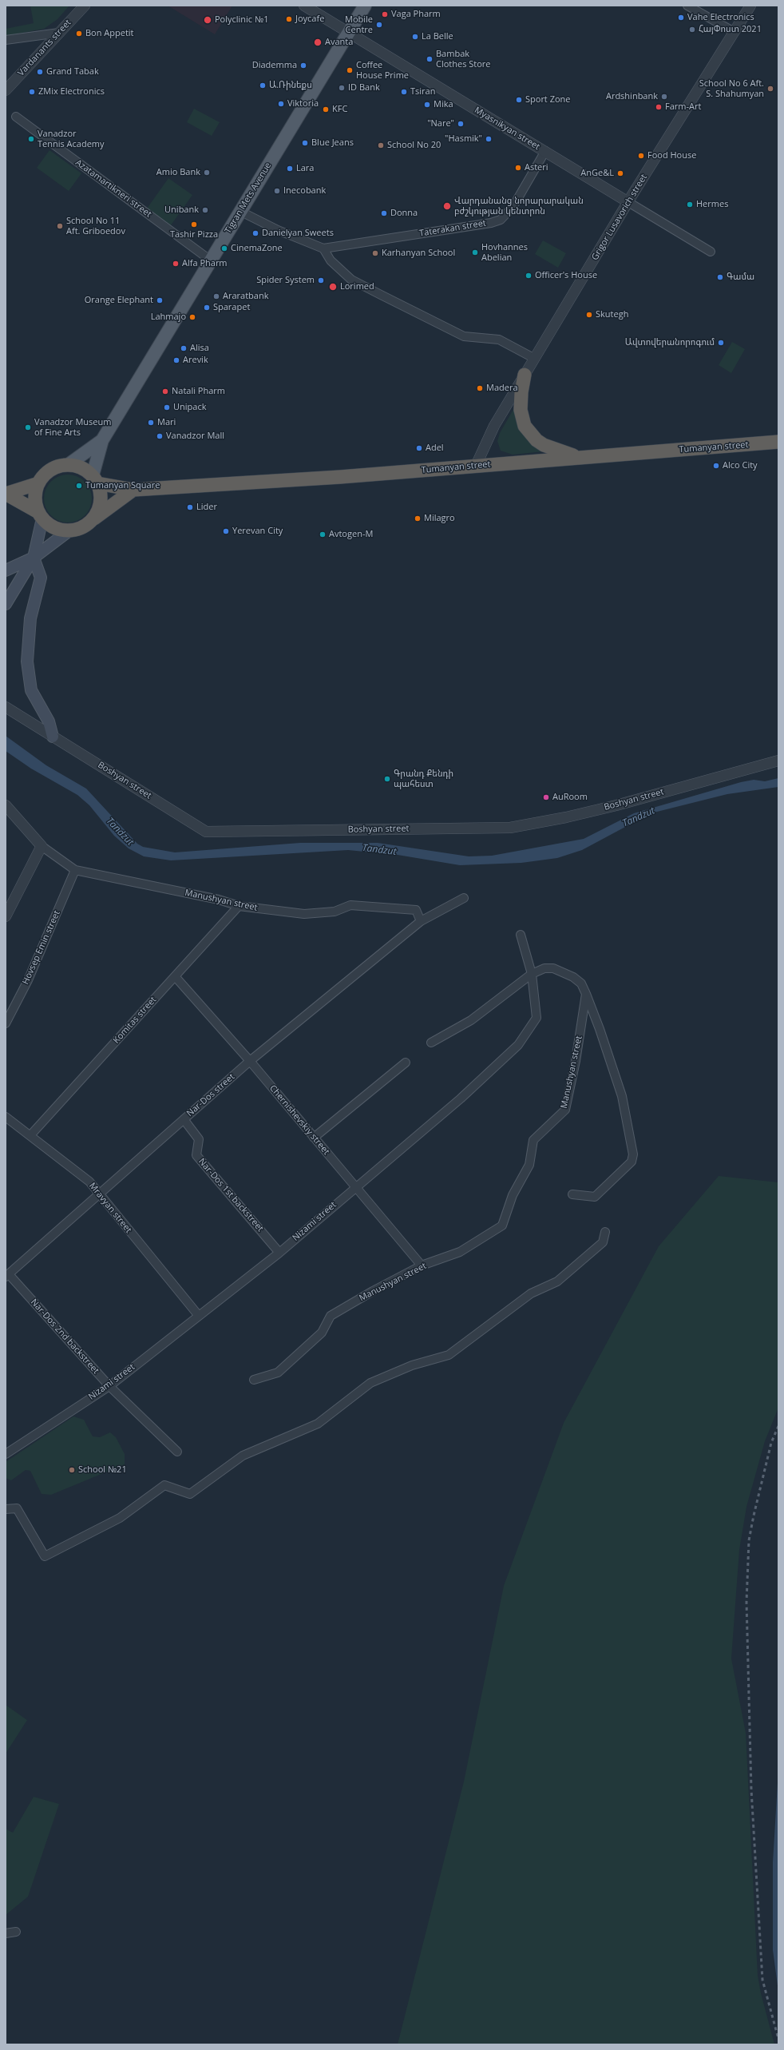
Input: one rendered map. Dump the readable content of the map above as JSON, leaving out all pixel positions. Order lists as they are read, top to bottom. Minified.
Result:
{"streets":{"highway":["Tumanyan street"],"main road":["Tigran Mets Avenue"],"street":["Vardanants street","Myasnikyan street","Azatamartikneri street","Grigor Lusavorich street","Taterakan street","Boshyan street","Manushyan street","Hovsep Emin street","Komitas street","Nar-Dos street","Chernishevskiy street","Nar-Dos 1st backstreet","Mravyan street","Nizami street","Nar-Dos 2nd backstreet"]},"crossings":[["Myasnikyan street","Tigran Mets Avenue"],["Myasnikyan street","Grigor Lusavorich street"],["Myasnikyan street","Taterakan street"],["Azatamartikneri street","Tigran Mets Avenue"],["Tigran Mets Avenue","Tumanyan street"],["Grigor Lusavorich street","Tumanyan street"],["Manushyan street","Hovsep Emin street"],["Manushyan street","Komitas street"],["Manushyan street","Nar-Dos street"],["Manushyan street","Chernishevskiy street"],["Komitas street","Chernishevskiy street"],["Komitas street","Mravyan street"],["Nar-Dos street","Chernishevskiy street"],["Nar-Dos street","Nar-Dos 1st backstreet"],["Nar-Dos street","Mravyan street"],["Nar-Dos street","Nar-Dos 2nd backstreet"],["Chernishevskiy street","Nizami street"],["Nar-Dos 1st backstreet","Nizami street"],["Mravyan street","Nizami street"],["Nizami street","Nar-Dos 2nd backstreet"]],"water":["Tandzut"],"places":["Vaga Pharm","Vahe Electronics","Joycafe","Polyclinic №1","Mobile Centre","ՀայՓոստ 2021","Bon Appetit","La Belle","Avanta","Bambak Clothes Store","Diademma","Coffee House Prime","Grand Tabak","Ա.Ռինեքս","ID Bank","School No 6 Aft. S. Shahumyan","ZMix Electronics","Tsiran","Ardshinbank","Sport Zone","Viktoria","Mika","Farm-Art","KFC","\"Nare\"","Vanadzor Tennis Academy","\"Hasmik\"","Blue Jeans","School No 20","Food House","Asteri","Lara","Amio Bank","AnGe&L","Inecobank","Hermes","Վարդանանց նորարարական բժշկության կենտրոն","Unibank","Donna","Tashir Pizza","School No 11 Aft. Griboedov","Danielyan Sweets","CinemaZone","Hovhannes Abelian","Karhanyan School","Alfa Pharm","Officer's House","Գամա","Spider System","Lorimed","Araratbank","Orange Elephant","Sparapet","Skutegh","Lahmajo","Ավտովերանորոգում","Alisa","Arevik","Madera","Natali Pharm","Unipack","Mari","Vanadzor Museum of Fine Arts","Vanadzor Mall","Adel","Alco City","Tumanyan Square","Lider","Milagro","Yerevan City","Avtogen-M","Գրանդ Քենդի պահեստ","AuRoom","School №21"]}
